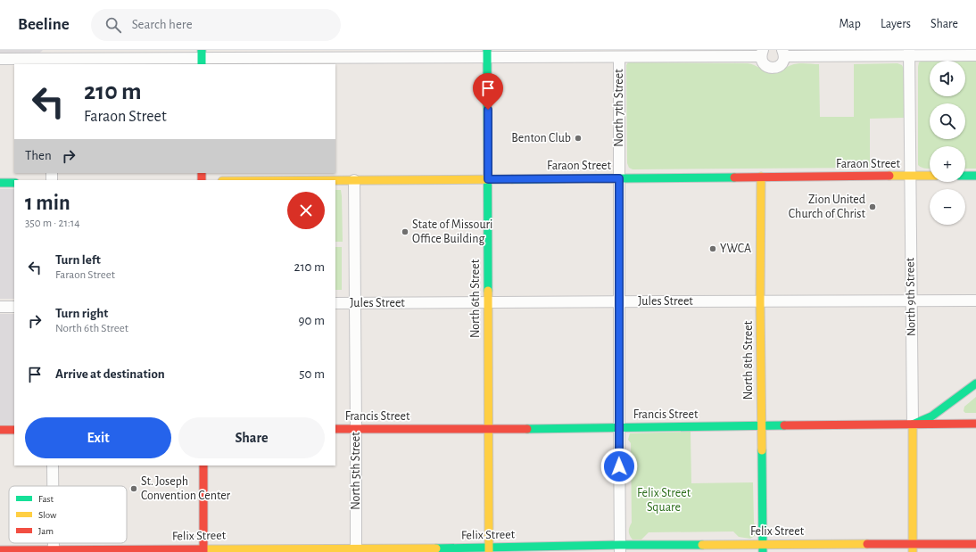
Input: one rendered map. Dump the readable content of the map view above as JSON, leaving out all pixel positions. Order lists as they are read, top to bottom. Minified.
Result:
{"streets":{"street":["North 7th Street","Faraon Street","North 9th Street","North 6th Street","Jules Street","North 8th Street","Francis Street","North 5th Street","Felix Street"]},"crossings":[["North 7th Street","Faraon Street"],["North 7th Street","Jules Street"],["North 7th Street","Francis Street"],["North 7th Street","Felix Street"],["Faraon Street","North 9th Street"],["Faraon Street","North 6th Street"],["Faraon Street","North 8th Street"],["Faraon Street","North 5th Street"],["North 9th Street","Jules Street"],["North 9th Street","Francis Street"],["North 9th Street","Felix Street"],["North 6th Street","Jules Street"],["North 6th Street","Francis Street"],["North 6th Street","Felix Street"],["Jules Street","North 8th Street"],["Jules Street","North 5th Street"],["North 8th Street","Francis Street"],["North 8th Street","Felix Street"],["Francis Street","North 5th Street"],["North 5th Street","Felix Street"]],"parks":["Felix Street Square"],"places":["Benton Club","Zion United Church of Christ","State of Missouri Office Building","YWCA","St. Joseph Convention Center"],"legend":["Fast","Slow","Jam"],"page":{"header":"Beeline","search":"Search here","nav":["Map","Layers","Share"],"map_buttons":["+","−"],"turn":["210 m","Faraon Street"],"then":"Then","heading":["1 min","350 m · 21:14"],"list":[{"name":"Turn left","note":"Faraon Street","value":"210 m"},{"name":"Turn right","note":"North 6th Street","value":"90 m"},{"name":"Arrive at destination","value":"50 m"}],"buttons":["Exit","Share"]}}
